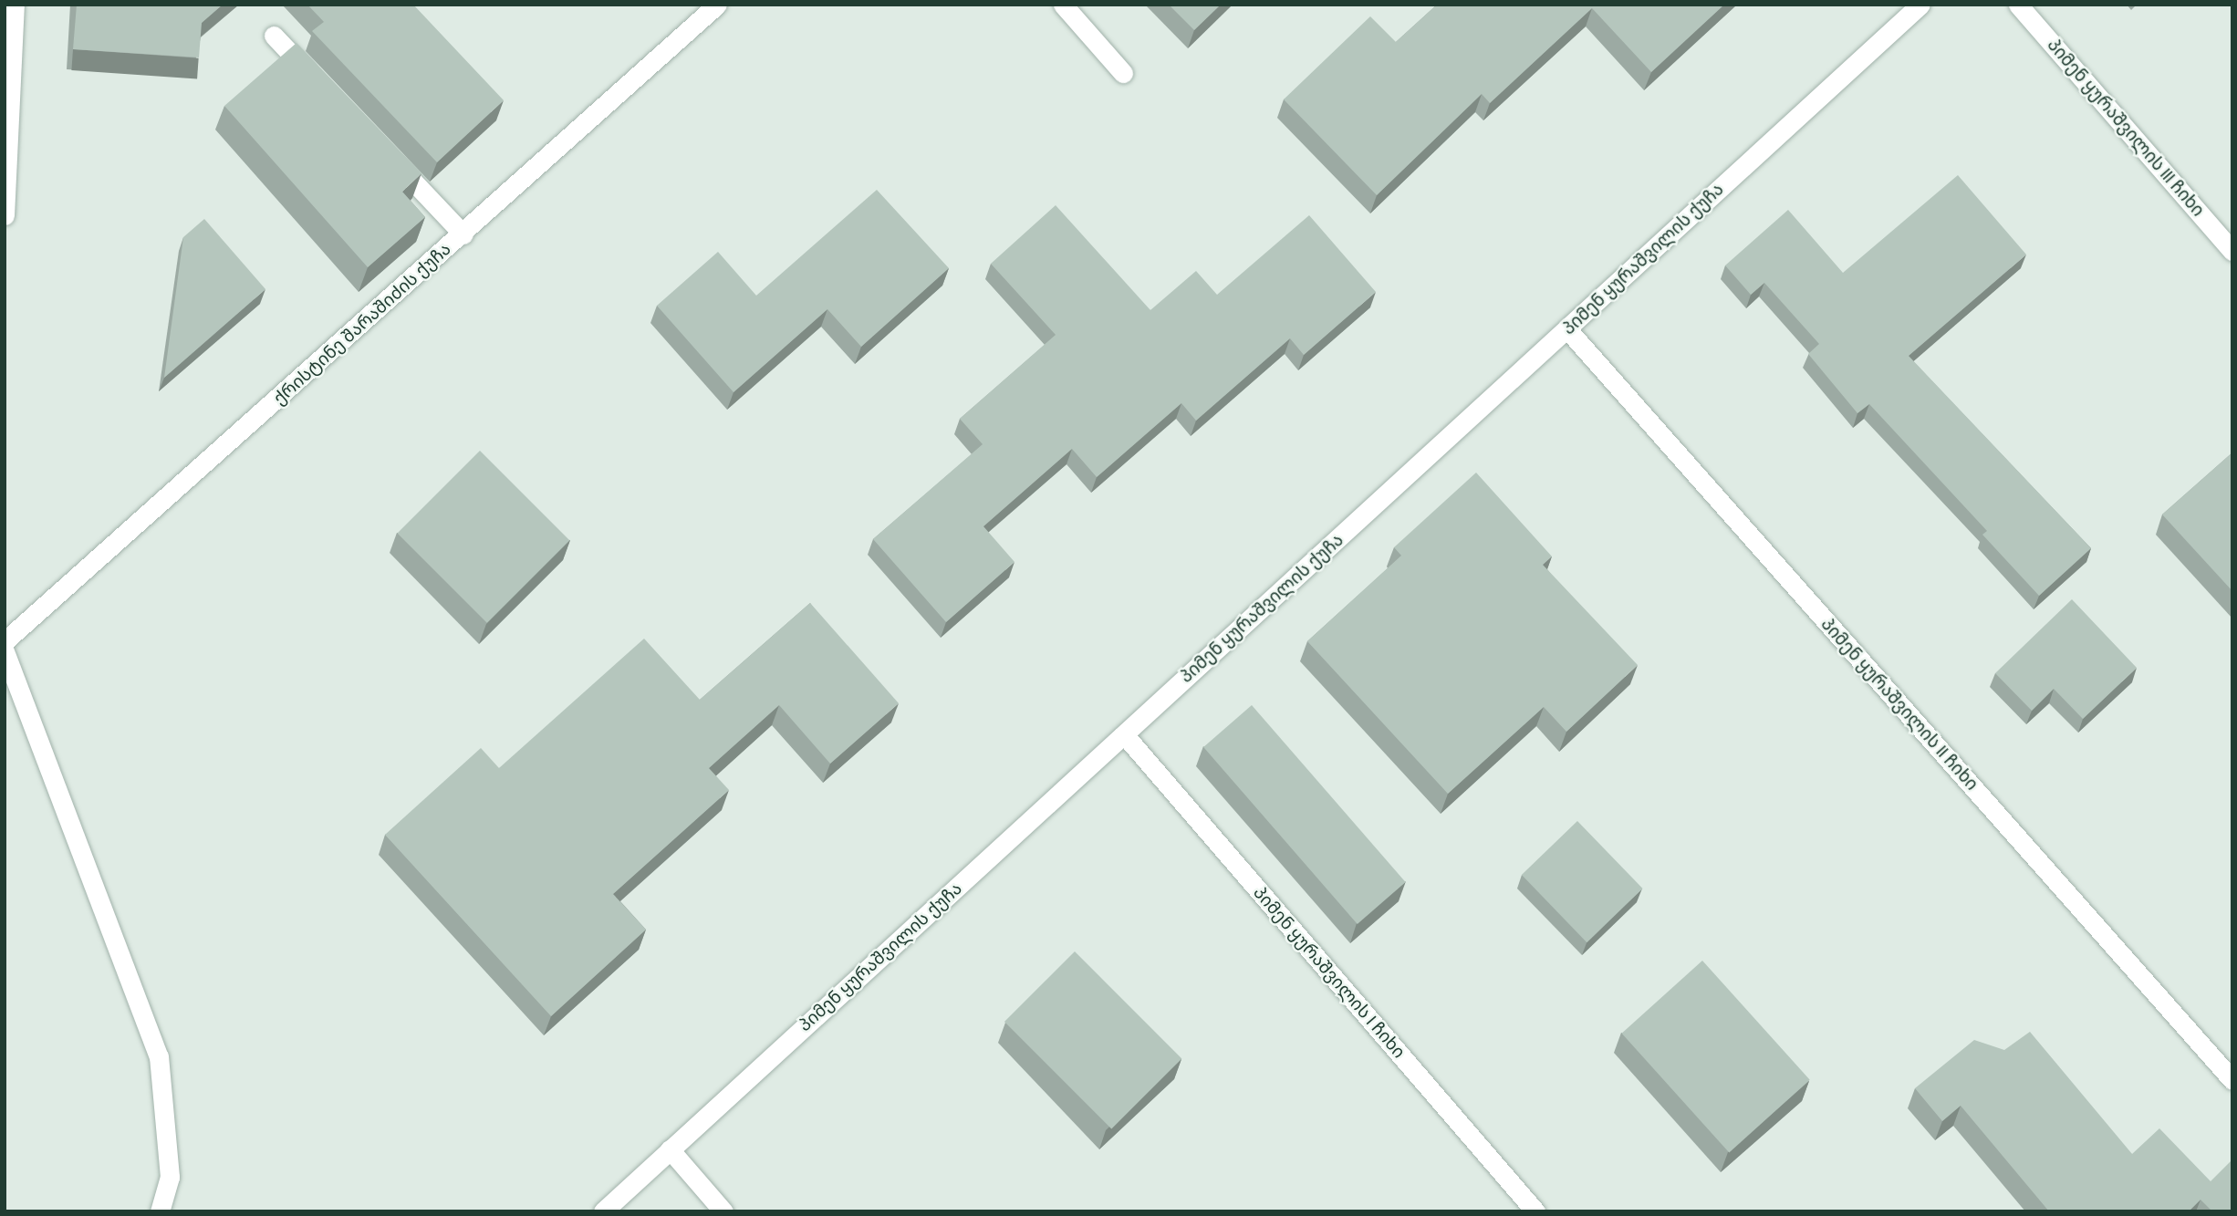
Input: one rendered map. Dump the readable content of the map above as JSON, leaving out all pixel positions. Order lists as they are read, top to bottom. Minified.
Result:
{"streets":{"street":["პიმენ ყურაშვილის III ჩიხი","პიმენ ყურაშვილის ქუჩა","ქრისტინე შარაშიძის ქუჩა","პიმენ ყურაშვილის II ჩიხი","პიმენ ყურაშვილის I ჩიხი"]},"crossings":[["პიმენ ყურაშვილის ქუჩა","პიმენ ყურაშვილის II ჩიხი"],["პიმენ ყურაშვილის ქუჩა","პიმენ ყურაშვილის I ჩიხი"]]}
